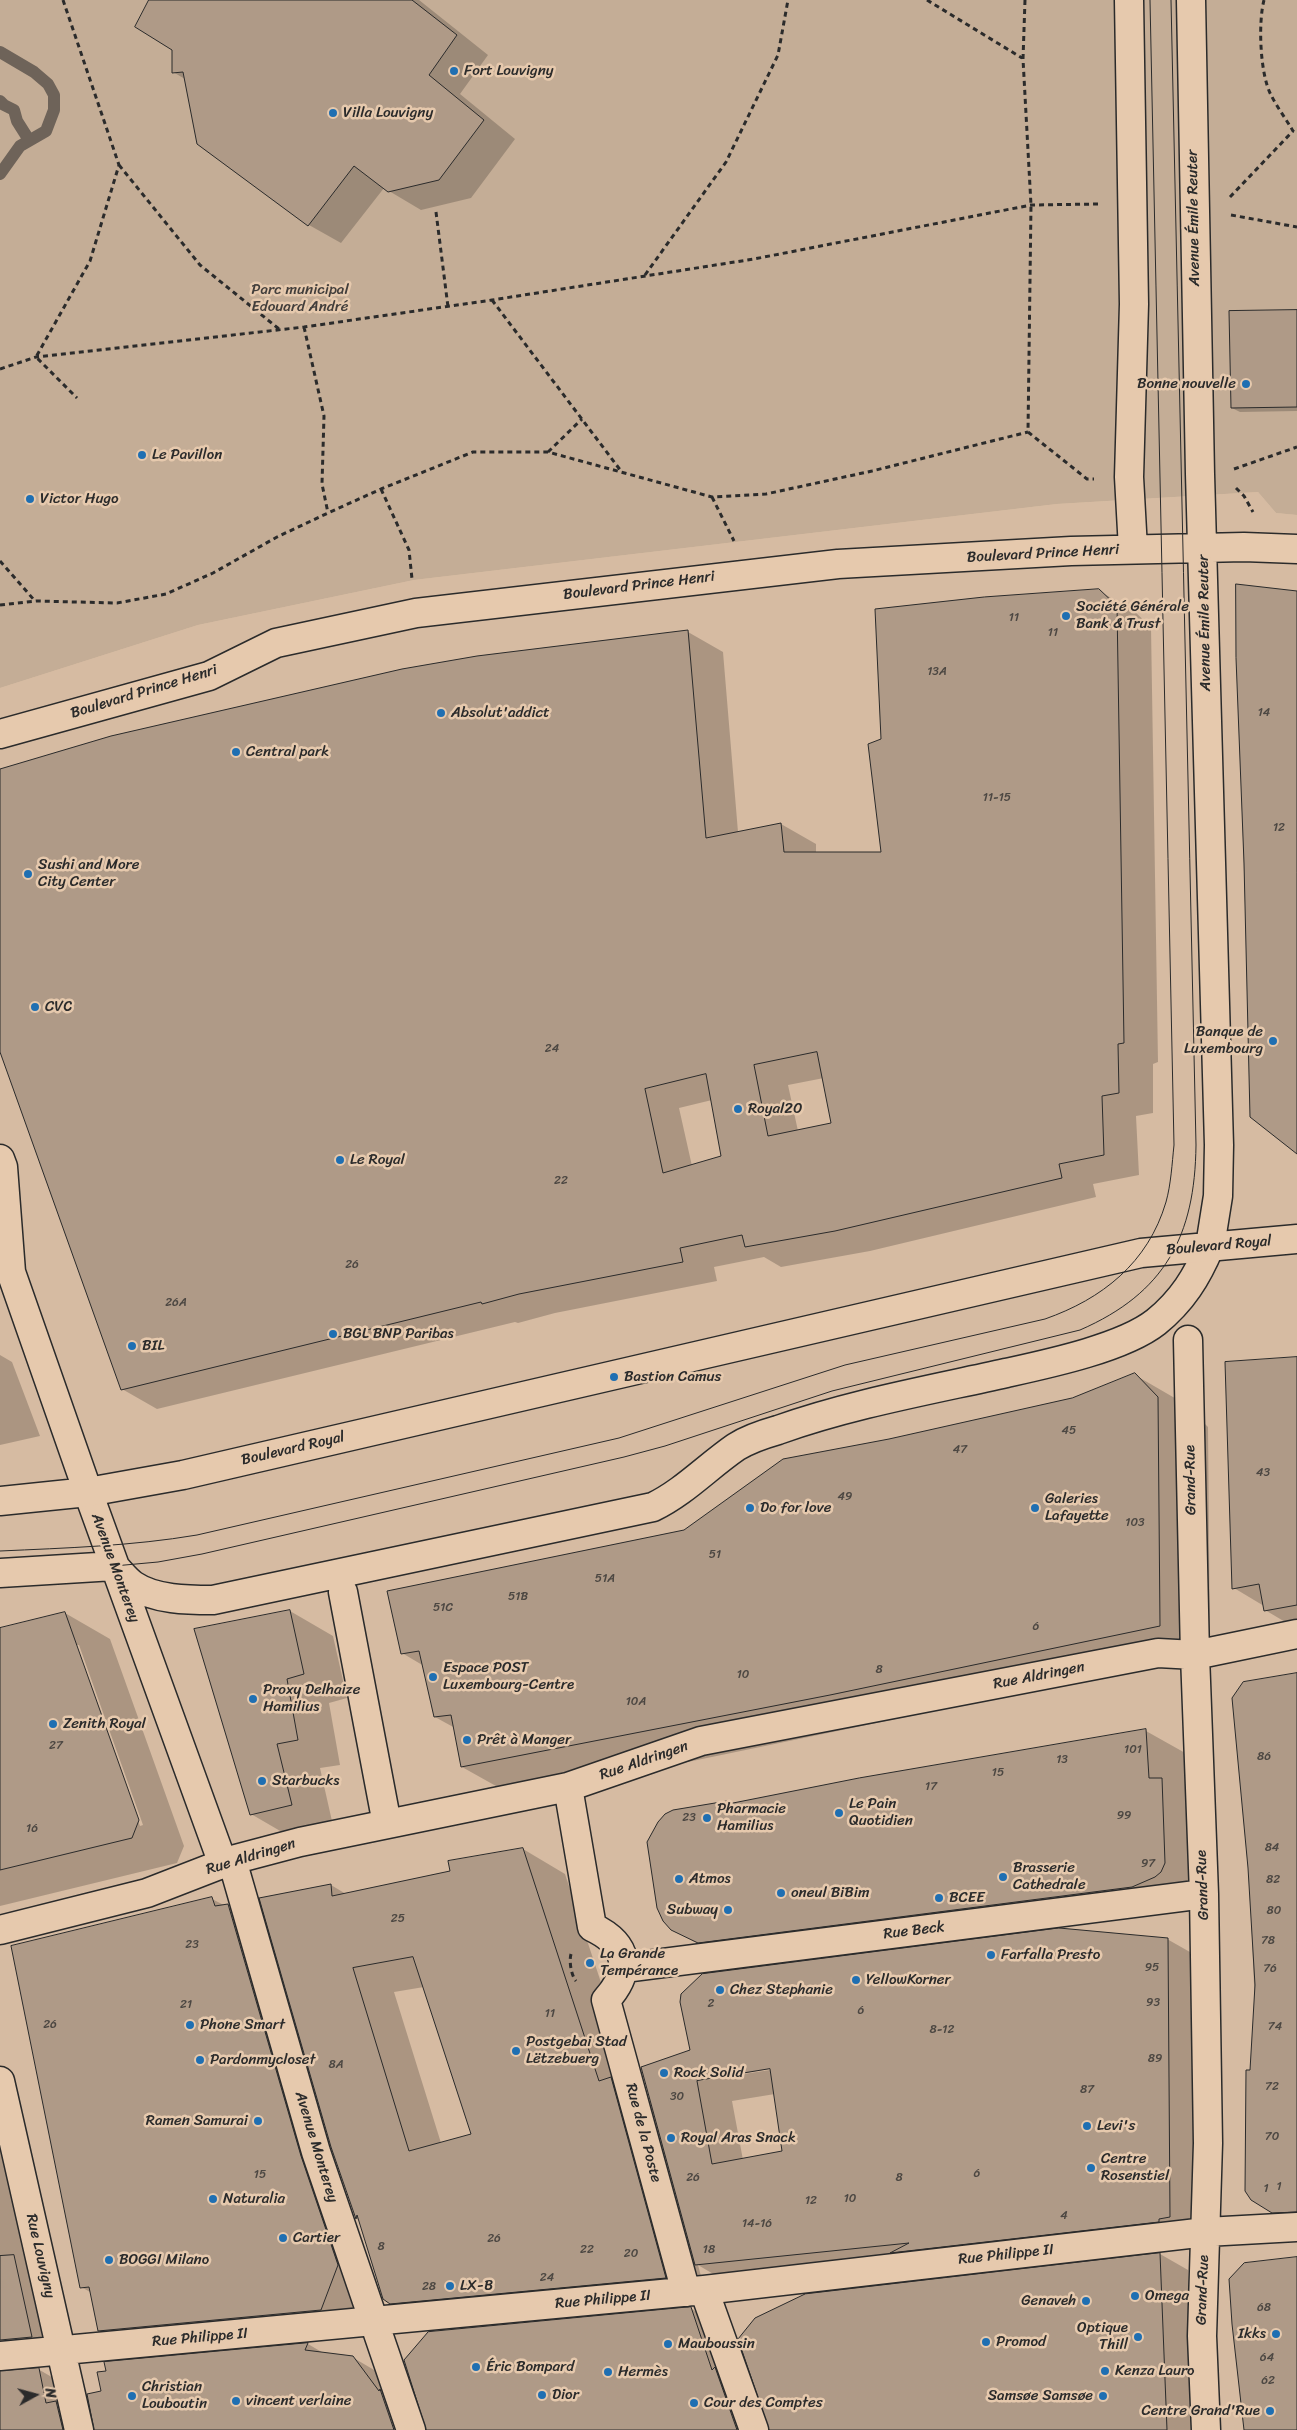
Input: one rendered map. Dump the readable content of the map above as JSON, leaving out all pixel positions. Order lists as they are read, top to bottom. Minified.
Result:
{"streets":{"street":["Avenue Émile Reuter","Boulevard Prince Henri","Boulevard Royal","Grand-Rue","Avenue Monterey","Rue Aldringen","Rue Beck","Rue de la Poste","Rue Philippe II","Rue Louvigny"]},"crossings":[["Avenue Émile Reuter","Boulevard Prince Henri"],["Avenue Émile Reuter","Boulevard Royal"],["Avenue Émile Reuter","Avenue Monterey"],["Boulevard Royal","Avenue Monterey"],["Grand-Rue","Rue Aldringen"],["Grand-Rue","Rue Beck"],["Grand-Rue","Rue Philippe II"],["Avenue Monterey","Rue Aldringen"],["Avenue Monterey","Rue Philippe II"],["Rue Beck","Rue de la Poste"],["Rue de la Poste","Rue Philippe II"],["Rue Philippe II","Rue Louvigny"]],"parks":["Parc municipal Edouard André"],"places":["Fort Louvigny","Villa Louvigny","Bonne nouvelle","Le Pavillon","Victor Hugo","Société Générale Bank & Trust","Absolut'addict","Central park","Sushi and More City Center","CVC","Banque de Luxembourg","Royal20","Le Royal","BGL BNP Paribas","BIL","Bastion Camus","Do for love","Galeries Lafayette","Espace POST Luxembourg-Centre","Proxy Delhaize Hamilius","Zenith Royal","Prêt à Manger","Starbucks","Le Pain Quotidien","Pharmacie Hamilius","Brasserie Cathedrale","Atmos","oneul BiBim","BCEE","Subway","Farfalla Presto","La Grande Tempérance","YellowKorner","Chez Stephanie","Phone Smart","Postgebai Stad Lëtzebuerg","Pardonmycloset","Rock Solid","Ramen Samurai","Levi's","Royal Aras Snack","Centre Rosenstiel","Naturalia","Cartier","BOGGI Milano","LX-B","Omega","Genaveh","Ikks","Optique Thill","Promod","Mauboussin","Éric Bompard","Kenza Lauro","Hermès","Dior","Christian Louboutin","Samsøe Samsøe","vincent verlaine","Cour des Comptes","Centre Grand'Rue"],"house_numbers":["11","11","13A","14","11-15","12","24","22","26","26A","45","47","43","49","103","51","51A","51B","51C","6","8","10","10A","27","101","86","13","15","17","99","23","16","84","97","82","80","25","78","23","95","76","93","2","21","6","11","26","74","8-12","89","8A","72","87","30","70","6","15","26","8","1","1","10","12","4","14-16","26","8","22","18","20","24","28","68","64","62"],"north":"right"}
